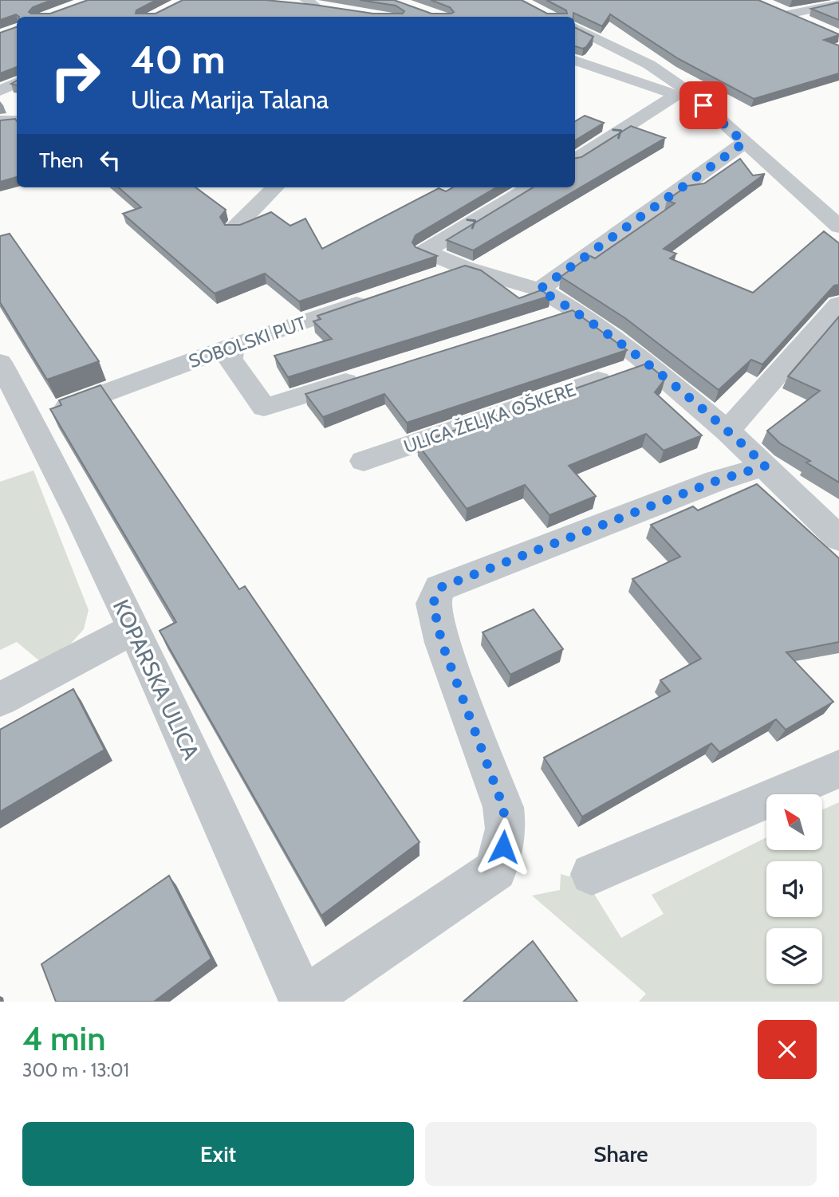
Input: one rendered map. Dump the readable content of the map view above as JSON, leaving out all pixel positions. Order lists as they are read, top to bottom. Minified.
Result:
{"streets":{"street":["SOBOLSKI PUT","ULICA ŽELJKA OŠKERE","KOPARSKA ULICA"]},"crossings":[["SOBOLSKI PUT","KOPARSKA ULICA"]],"north":"top left","page":{"turn":["40 m","Ulica Marija Talana"],"then":"Then","heading":["4 min","300 m · 13:01"],"buttons":["Exit","Share"]}}
